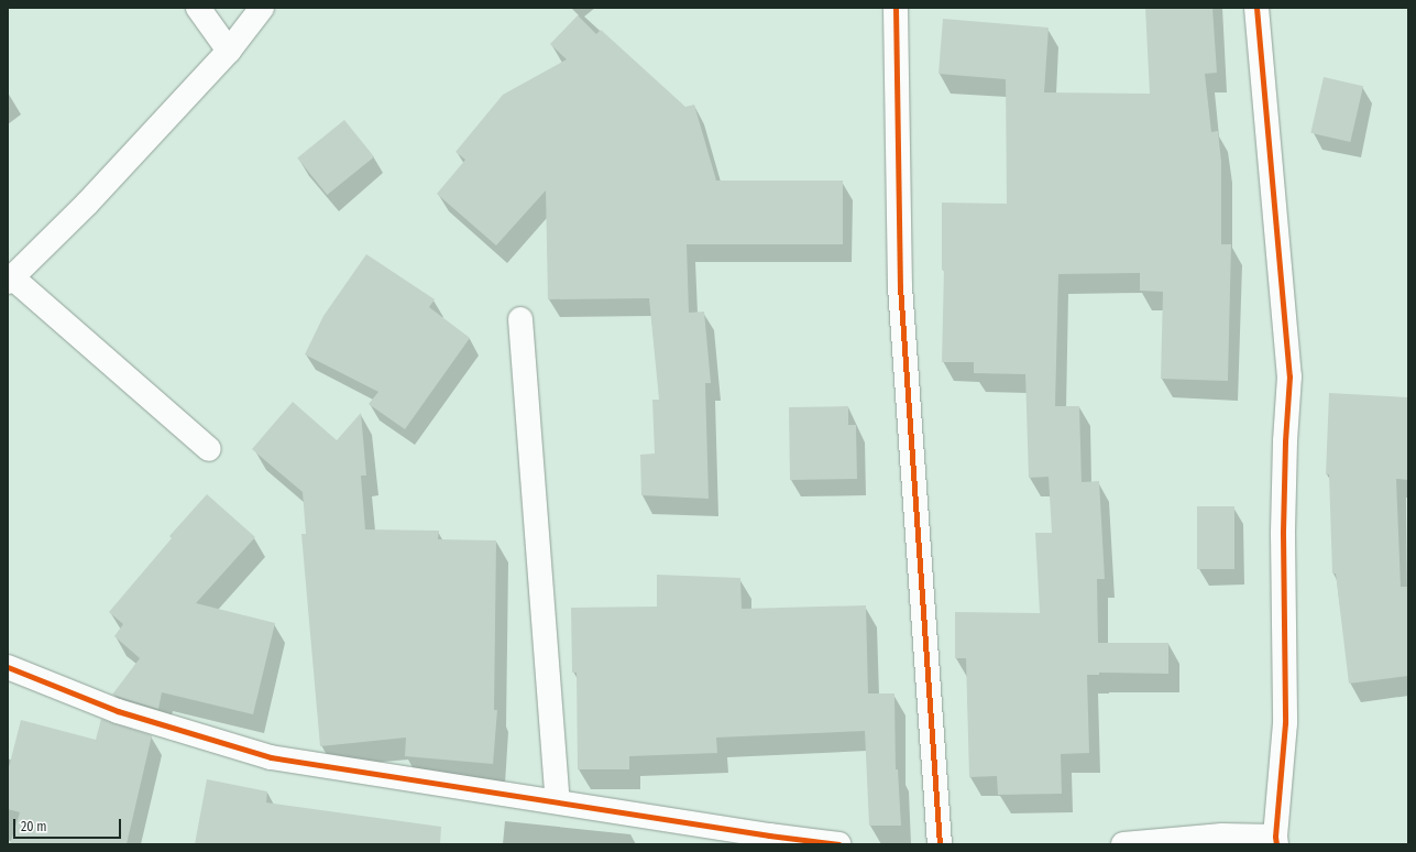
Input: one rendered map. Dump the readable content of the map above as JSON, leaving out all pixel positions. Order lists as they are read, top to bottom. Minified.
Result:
{"scale_bar":"20 m"}
